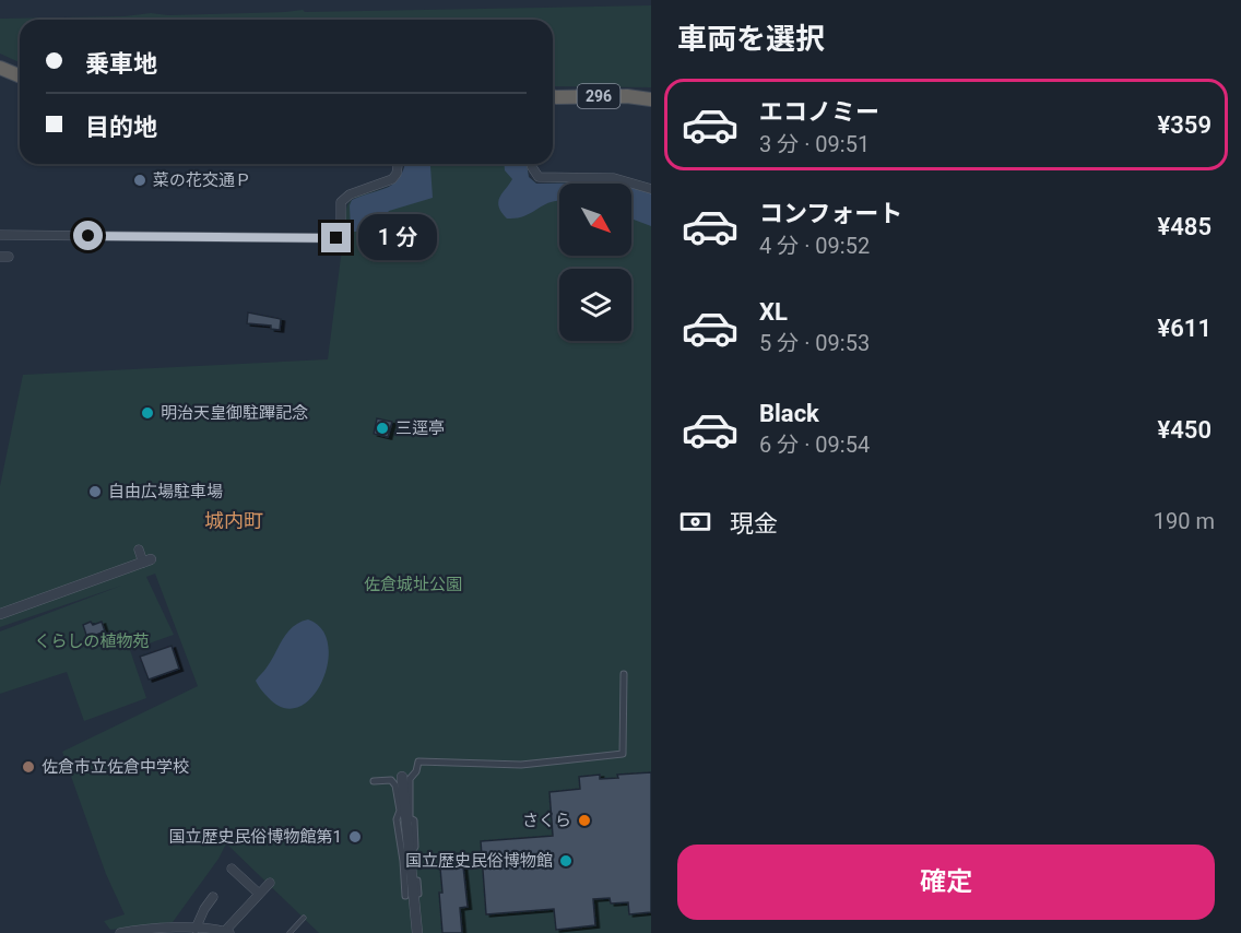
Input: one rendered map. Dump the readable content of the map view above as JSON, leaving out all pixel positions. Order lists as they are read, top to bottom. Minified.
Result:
{"streets":{"highway":["296"]},"districts":["城内町"],"parks":["佐倉城址公園","くらしの植物苑"],"places":["菜の花交通Ｐ","明治天皇御駐蹕記念","三逕亭","自由広場駐車場","佐倉市立佐倉中学校","さくら","国立歴史民俗博物館第1","国立歴史民俗博物館"],"north":"bottom right","page":{"heading":"車両を選択","banner":["乗車地","目的地"],"list":[{"name":"エコノミー","note":"3 分 · 09:51","value":"¥359"},{"name":"コンフォート","note":"4 分 · 09:52","value":"¥485"},{"name":"XL","note":"5 分 · 09:53","value":"¥611"},{"name":"Black","note":"6 分 · 09:54","value":"¥450"}],"bubble":"1 分","pay":["現金","190 m"],"buttons":"確定"}}
